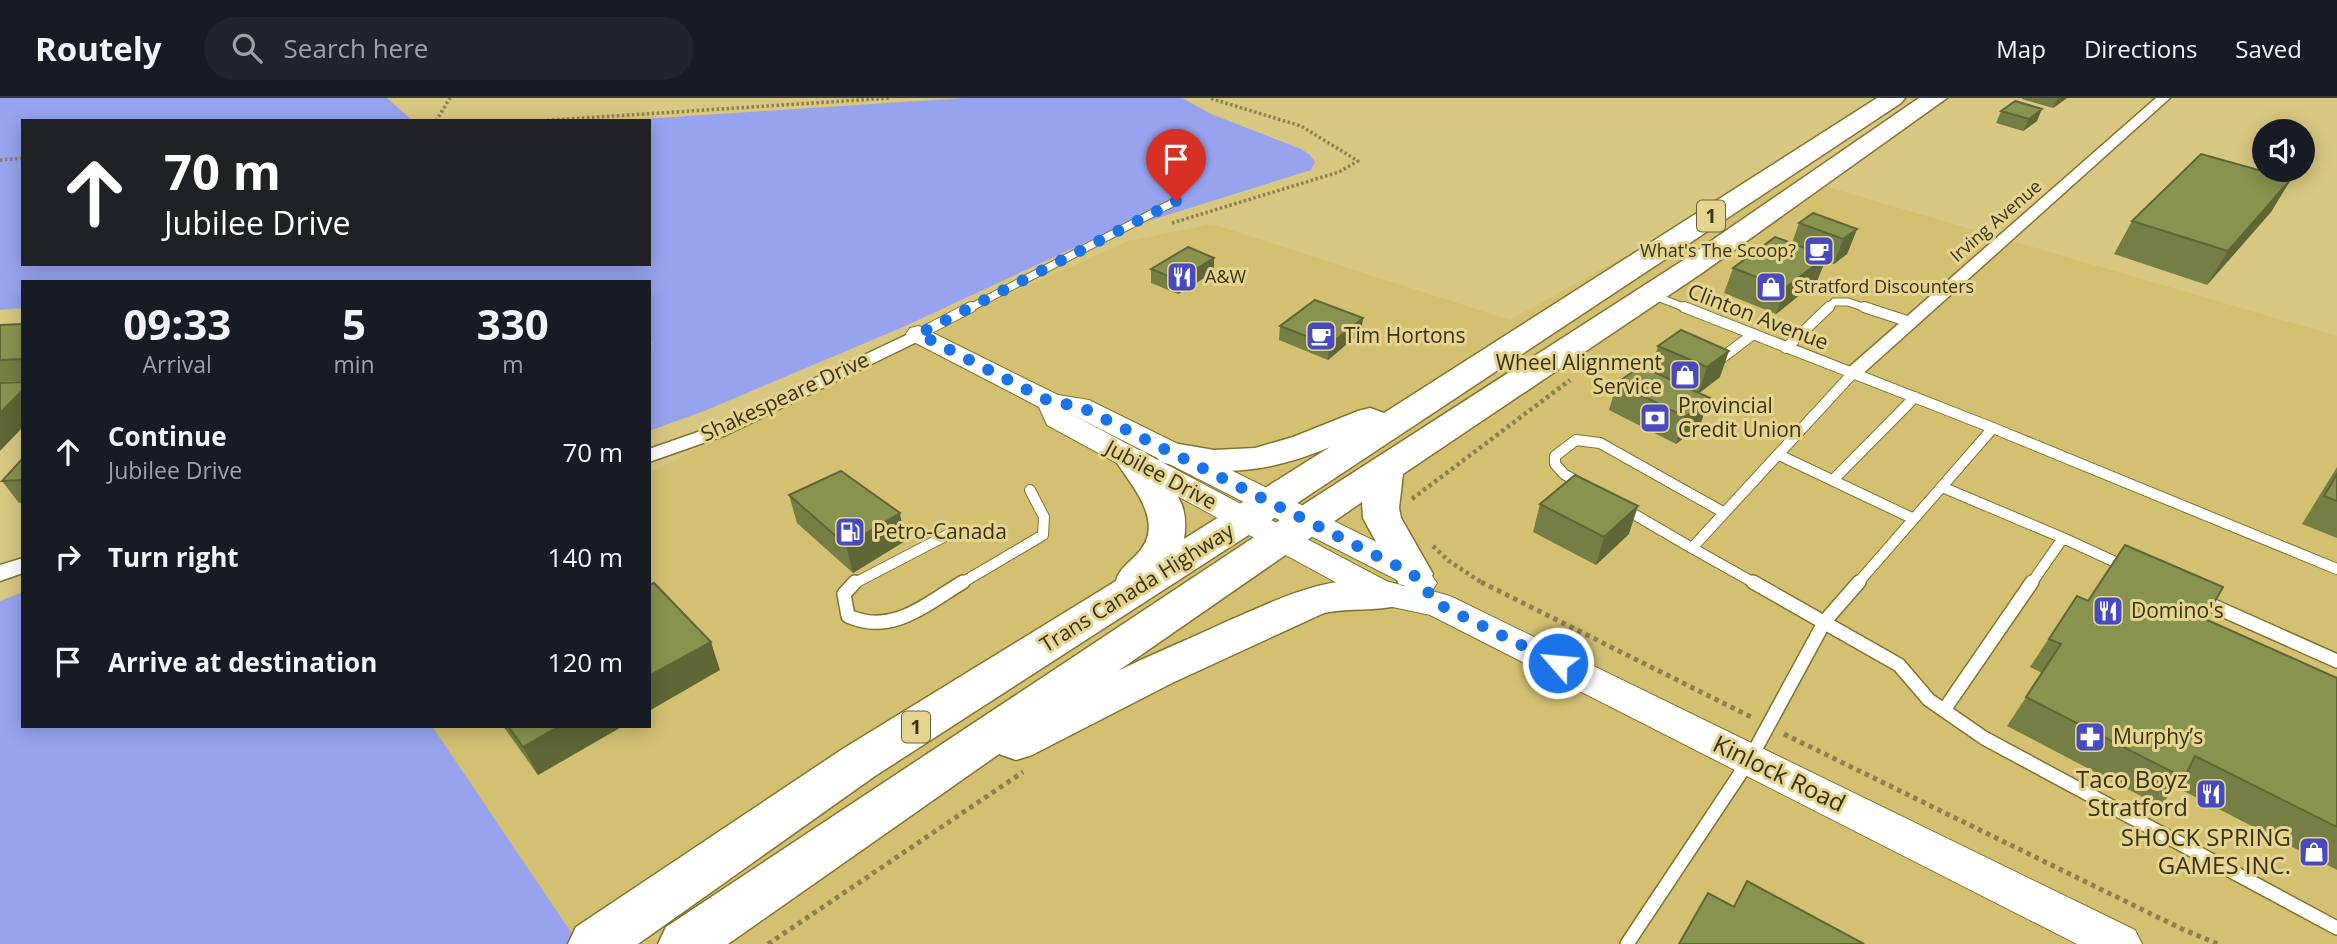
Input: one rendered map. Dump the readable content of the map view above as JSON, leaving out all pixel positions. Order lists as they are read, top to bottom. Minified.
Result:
{"streets":{"highway":["1","Trans Canada Highway"],"street":["Irving Avenue","Shakespeare Drive","Jubilee Drive","Kinlock Road"],"lane":["Clinton Avenue"]},"crossings":[["Irving Avenue","Clinton Avenue"],["Clinton Avenue","Trans Canada Highway"],["Shakespeare Drive","Jubilee Drive"],["Jubilee Drive","Trans Canada Highway"],["Jubilee Drive","Kinlock Road"],["Trans Canada Highway","Kinlock Road"]],"places":{"cafe":["What's The Scoop?","Tim Hortons"],"restaurant":["A&W","Domino's","Taco Boyz Stratford"],"shop":["Stratford Discounters","Wheel Alignment Service","SHOCK SPRING GAMES INC."],"bank":["Provincial Credit Union"],"fuel station":["Petro-Canada"],"pharmacy":["Murphy’s"]},"page":{"header":"Routely","search":"Search here","nav":["Map","Directions","Saved"],"turn":["70 m","Jubilee Drive"],"eta":["09:33","Arrival","5","min","330","m"],"list":[{"name":"Continue","note":"Jubilee Drive","value":"70 m"},{"name":"Turn right","value":"140 m"},{"name":"Arrive at destination","value":"120 m"}]}}
